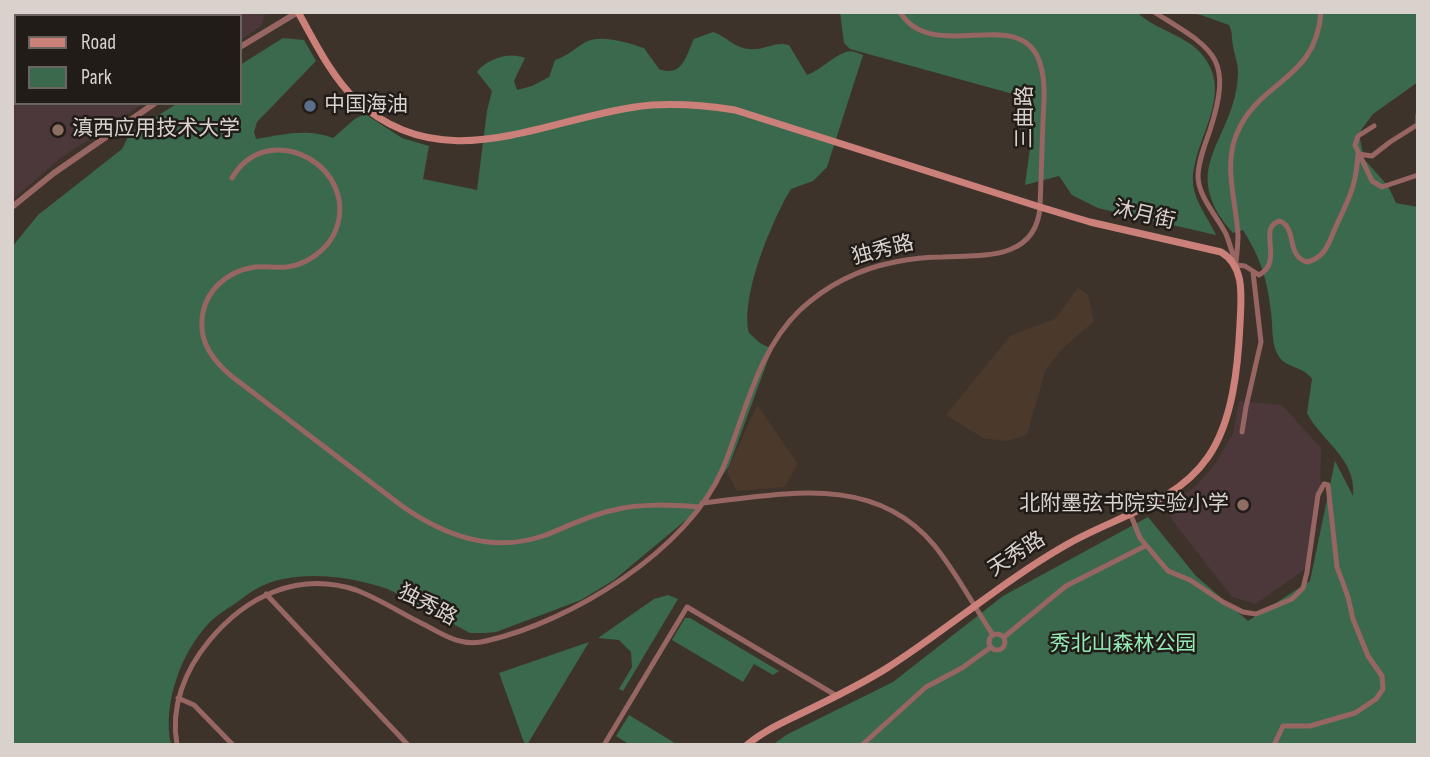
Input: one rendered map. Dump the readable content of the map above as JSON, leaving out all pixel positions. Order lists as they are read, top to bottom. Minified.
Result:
{"streets":{"main road":["沐月街","天秀路"],"street":["三曲路","独秀路"]},"crossings":[["三曲路","沐月街"],["三曲路","独秀路"],["沐月街","独秀路"],["沐月街","天秀路"]],"parks":["秀北山森林公园"],"places":["中国海油","滇西应用技术大学","北附墨弦书院实验小学"],"legend":["Road","Park"]}
